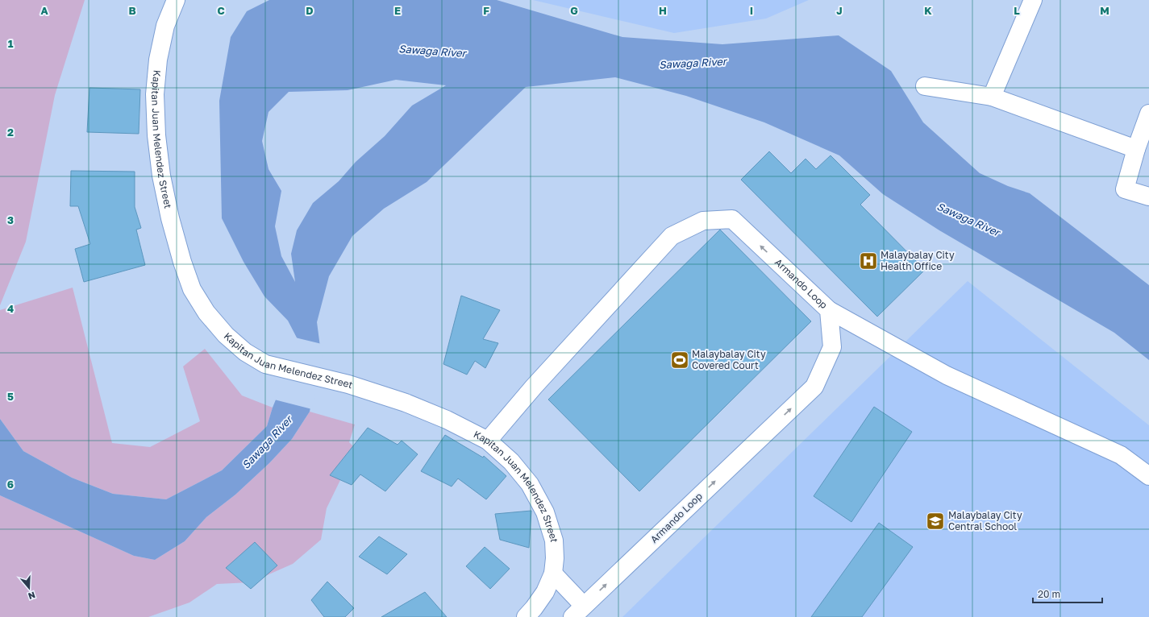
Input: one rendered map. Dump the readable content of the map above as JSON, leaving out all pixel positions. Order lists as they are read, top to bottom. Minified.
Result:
{"streets":{"main road":["Kapitan Juan Melendez Street","Armando Loop"]},"crossings":[["Kapitan Juan Melendez Street","Armando Loop"]],"water":["Sawaga River"],"places":{"hospital":["Malaybalay City Health Office"],"sports":["Malaybalay City Covered Court"],"school or university":["Malaybalay City Central School"]},"scale_bar":"20 m","north":"bottom","grid":{"columns":["A","B","C","D","E","F","G","H","I","J","K","L","M"],"rows":["1","2","3","4","5","6"]}}
